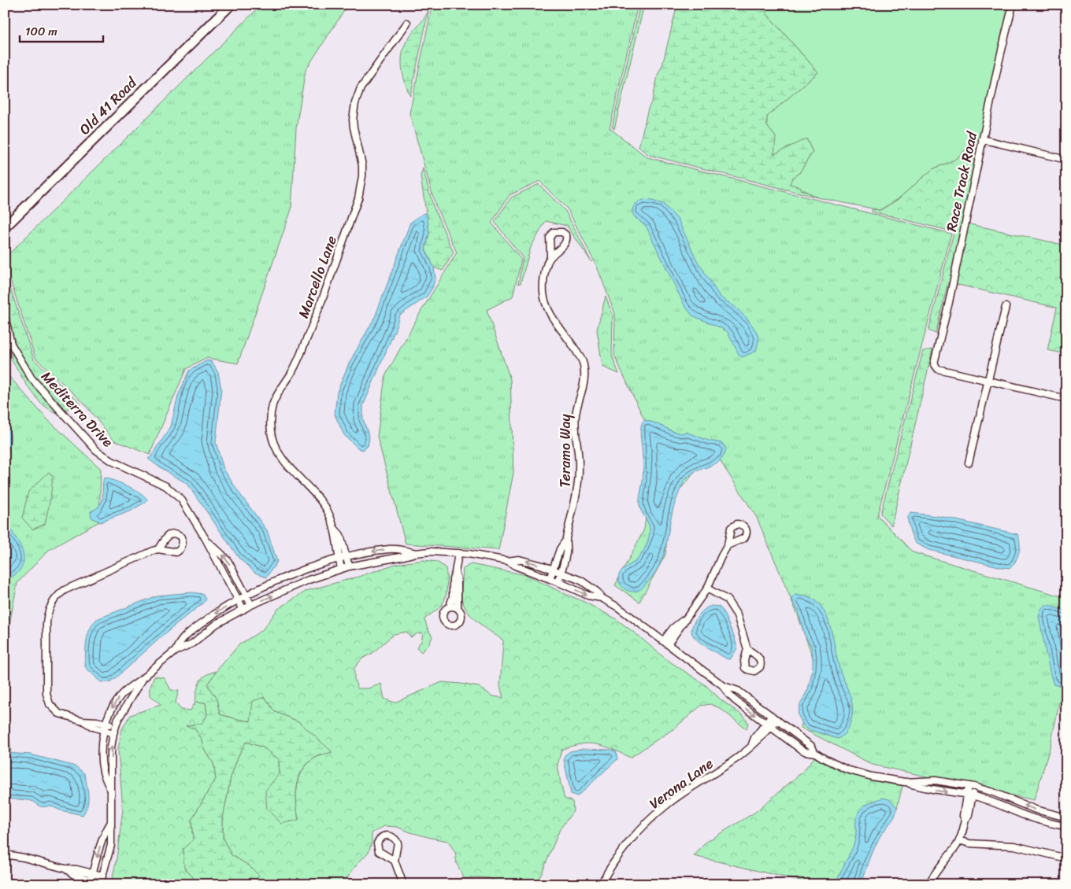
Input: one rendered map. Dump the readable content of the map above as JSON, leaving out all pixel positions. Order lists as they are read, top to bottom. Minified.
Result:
{"streets":{"street":["Old 41 Road","Race Track Road","Marcello Lane","Mediterra Drive","Teramo Way","Verona Lane"]},"scale_bar":"100 m"}
